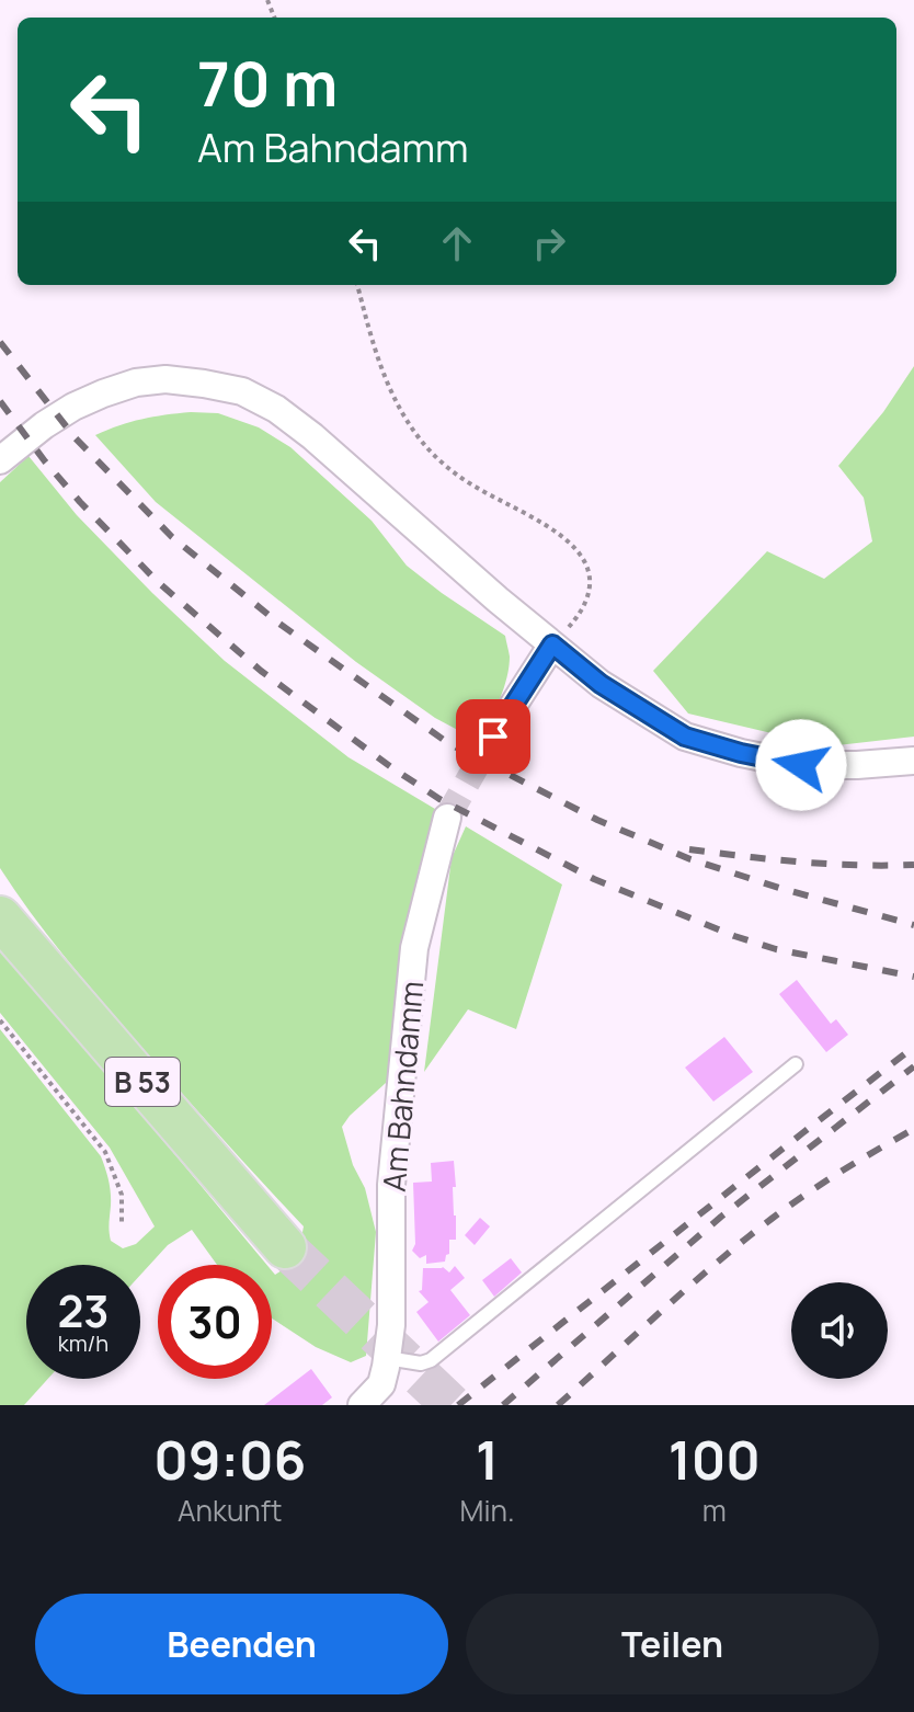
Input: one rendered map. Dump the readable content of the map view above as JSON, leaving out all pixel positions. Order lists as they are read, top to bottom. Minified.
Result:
{"streets":{"main road":["B 53"],"street":["Am Bahndamm"]},"page":{"turn":["70 m","Am Bahndamm"],"speed":"23 km/h","limit":"30","eta":["09:06","Ankunft","1","Min.","100","m"],"buttons":["Beenden","Teilen"]}}
